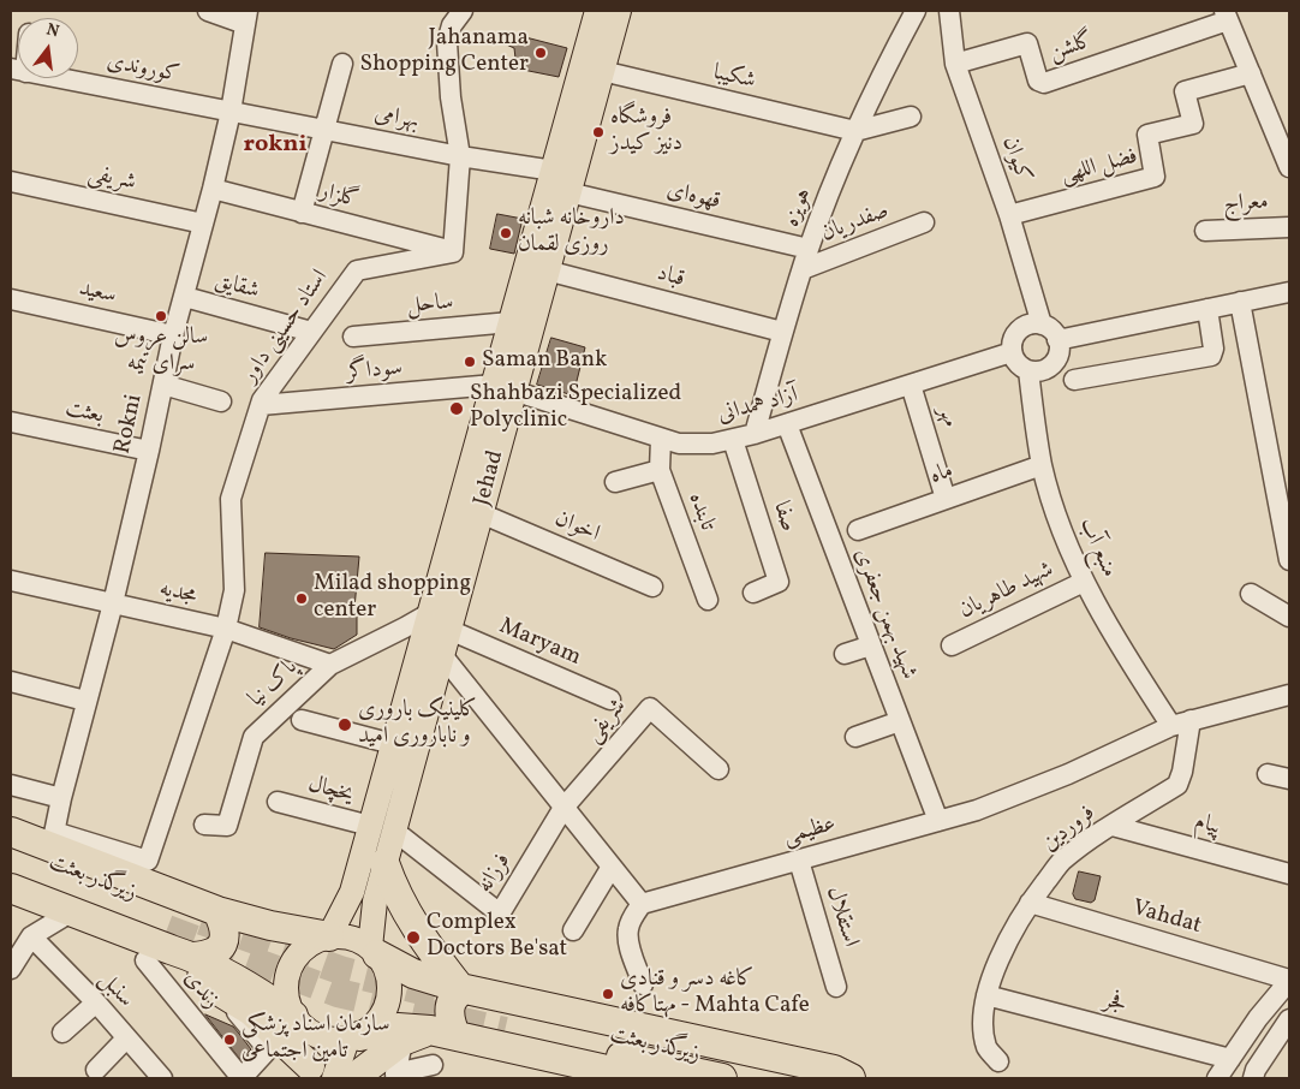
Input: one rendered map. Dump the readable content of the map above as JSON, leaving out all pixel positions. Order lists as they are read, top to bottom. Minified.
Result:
{"streets":{"highway":["زیرگذر بعثت"],"main road":["Jehad"],"street":["گلشن","کوروندی","شکیبا","بهرامی","کیوان","فضل اللهی","شریفی","گلزار","قهوه‌ای","معراج","هویزه","صفدریان","قباد","شقایق","سعید","ساحل","استاد حسینی داور","سوداگر","آزاد همدانی","بعثت","مهر","Rokni","ماه","تابنده","صفا","اخوان","منبع آب","شهید طاهریان","مجدیه","شهید بهمن جعفری","Maryam","پاک نیا","یخچال","پیام","فروردین","عظیمی","فرزانه","استقلال","Vahdat","سنبل","زندی","فجر"]},"crossings":[["گلشن","کیوان"],["کوروندی","بهرامی"],["کوروندی","Rokni"],["شکیبا","هویزه"],["شکیبا","Jehad"],["بهرامی","Rokni"],["بهرامی","Jehad"],["کیوان","فضل اللهی"],["کیوان","آزاد همدانی"],["کیوان","منبع آب"],["شریفی","Rokni"],["شریفی","فرزانه"],["گلزار","استاد حسینی داور"],["گلزار","Rokni"],["قهوه‌ای","هویزه"],["قهوه‌ای","Jehad"],["هویزه","صفدریان"],["هویزه","قباد"],["هویزه","آزاد همدانی"],["قباد","Jehad"],["شقایق","استاد حسینی داور"],["شقایق","Rokni"],["سعید","Rokni"],["ساحل","Jehad"],["استاد حسینی داور","سوداگر"],["استاد حسینی داور","Rokni"],["استاد حسینی داور","مجدیه"],["سوداگر","آزاد همدانی"],["سوداگر","Jehad"],["آزاد همدانی","مهر"],["آزاد همدانی","Jehad"],["آزاد همدانی","تابنده"],["آزاد همدانی","صفا"],["آزاد همدانی","منبع آب"],["آزاد همدانی","شهید بهمن جعفری"],["بعثت","Rokni"],["مهر","ماه"],["Rokni","مجدیه"],["ماه","منبع آب"],["Jehad","اخوان"],["Jehad","Maryam"],["Jehad","پاک نیا"],["Jehad","یخچال"],["Jehad","فرزانه"],["منبع آب","شهید طاهریان"],["منبع آب","عظیمی"],["مجدیه","پاک نیا"],["شهید بهمن جعفری","عظیمی"],["پیام","فروردین"],["فروردین","عظیمی"],["فروردین","Vahdat"],["فروردین","فجر"],["عظیمی","استقلال"],["زیرگذر بعثت","زندی"]],"districts":["rokni"],"places":["Jahanama Shopping Center","فروشگاه دنیز کیدز","داروخانه شبانه روزی لقمان","سالن عروس سرای تیمه","Saman Bank","Shahbazi Specialized Polyclinic","Milad shopping center","کلینیک باروری و ناباروری امید","Complex Doctors Be'sat","کاغه دسر و قنادی مهتاکافه - Mahta Cafe","سازمان اسناد پزشکی تامین اجتماعی"],"north":"top"}
